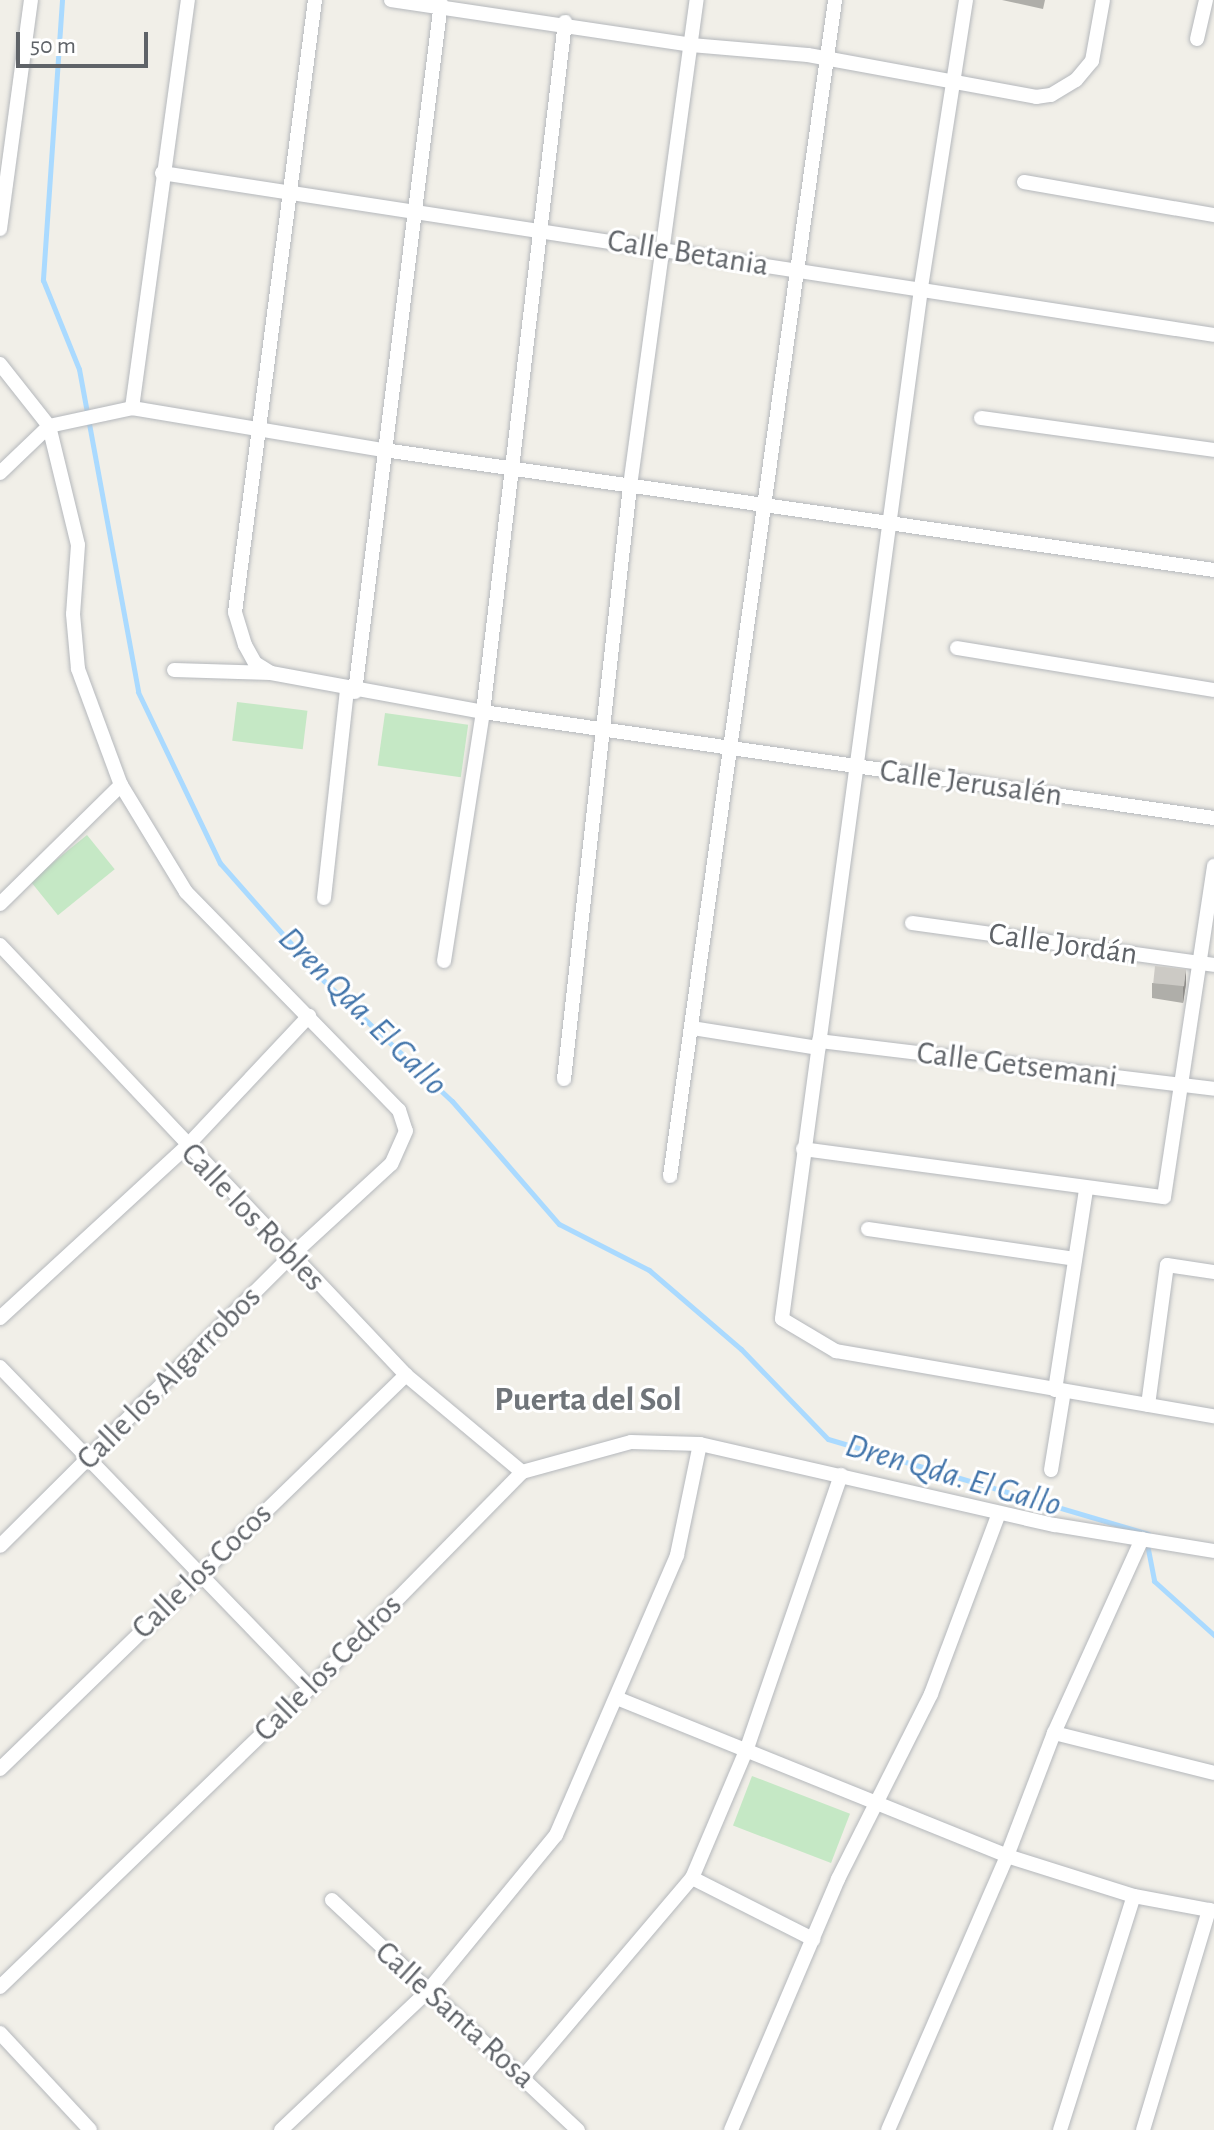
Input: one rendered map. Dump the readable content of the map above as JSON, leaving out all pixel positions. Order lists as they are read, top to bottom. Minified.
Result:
{"streets":{"street":["Calle Betania","Calle Jerusalén","Calle Jordán","Calle Getsemani","Calle los Robles","Calle los Algarrobos","Calle los Cocos","Calle los Cedros","Calle Santa Rosa"]},"crossings":[["Calle los Robles","Calle los Algarrobos"],["Calle los Robles","Calle los Cocos"],["Calle los Robles","Calle los Cedros"]],"districts":["Puerta del Sol"],"water":["Dren Qda. El Gallo"],"scale_bar":"50 m"}
